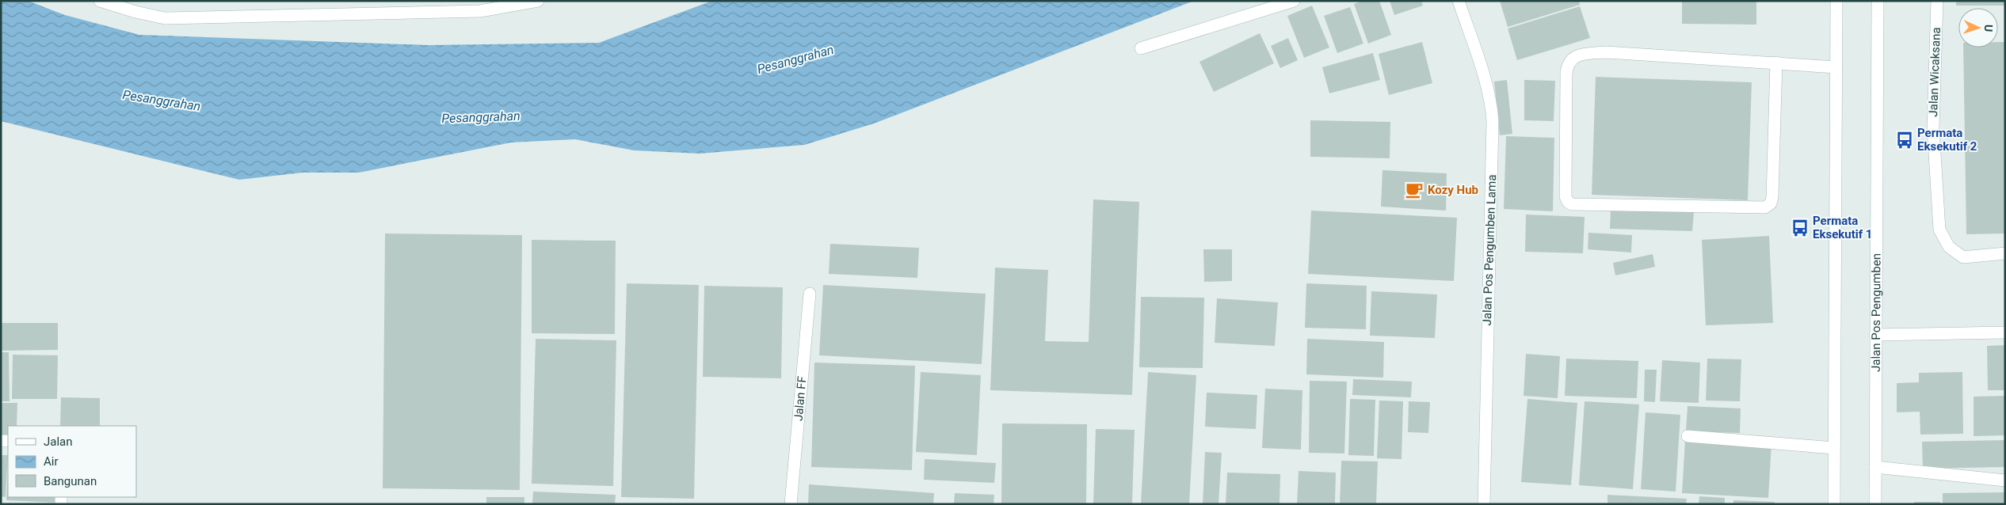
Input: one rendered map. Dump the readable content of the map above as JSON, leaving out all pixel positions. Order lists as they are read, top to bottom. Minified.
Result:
{"streets":{"street":["Jalan Wicaksana","Jalan Pos Pengumben Lama","Jalan Pos Pengumben","Jalan FF"]},"water":["Pesanggrahan"],"places":{"bus stop":["Permata Eksekutif 2","Permata Eksekutif 1"],"cafe":["Kozy Hub"]},"legend":["Jalan","Air","Bangunan"],"north":"right"}
